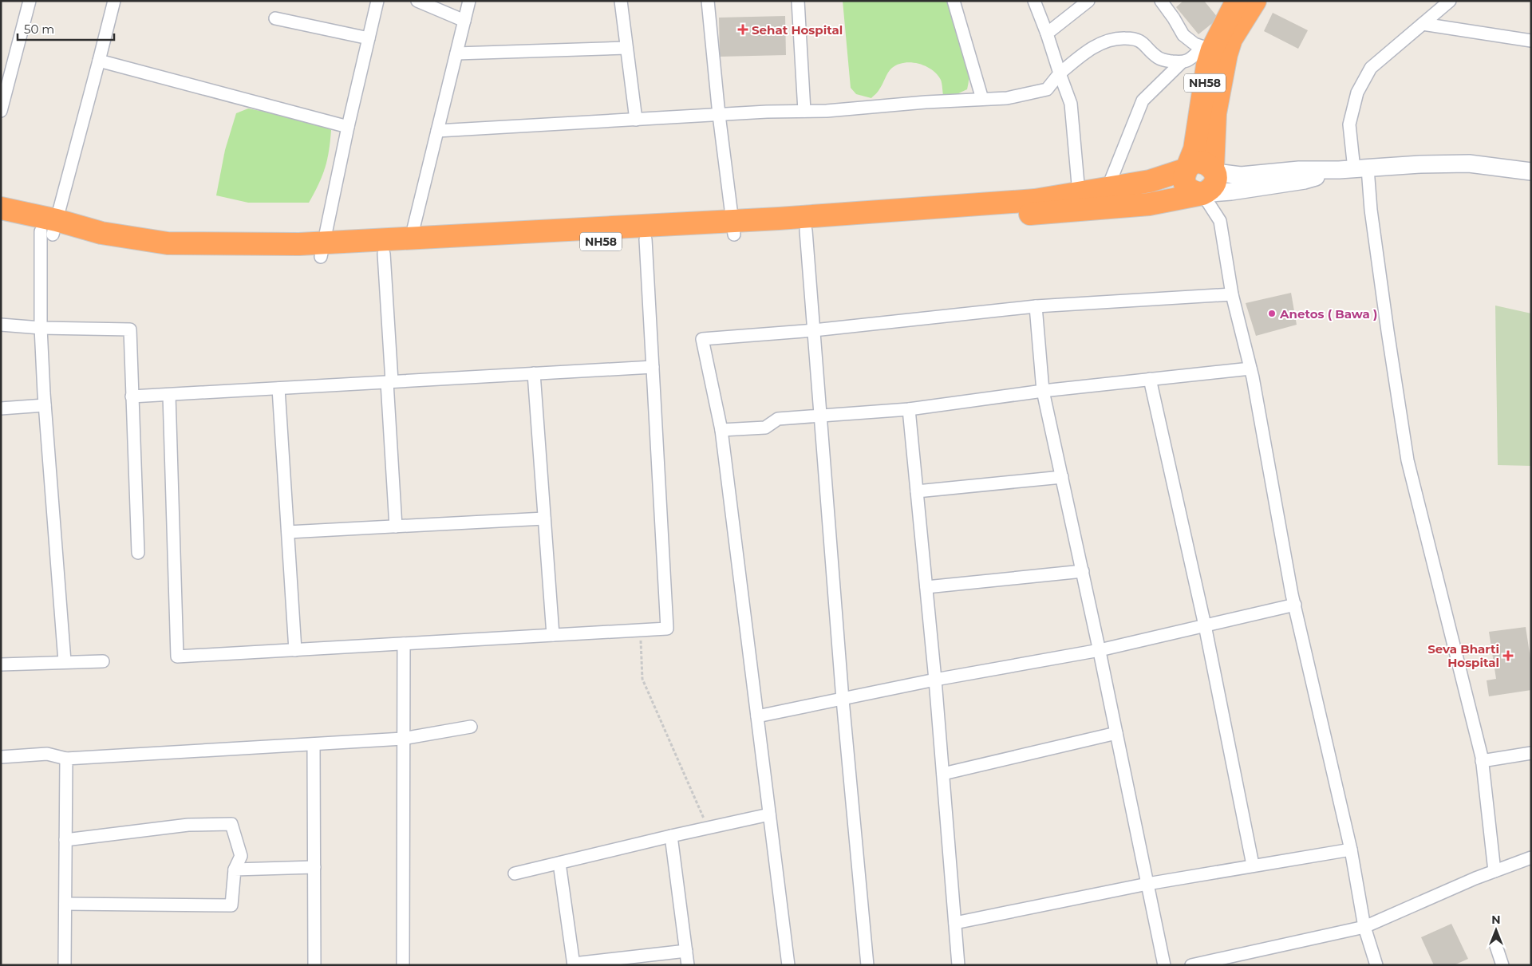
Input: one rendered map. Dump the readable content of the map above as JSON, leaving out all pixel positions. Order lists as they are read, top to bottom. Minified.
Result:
{"streets":{"highway":["NH58"]},"places":{"health":["Sehat Hospital","Seva Bharti Hospital"],"other":["Anetos ( Bawa )"]},"scale_bar":"50 m","north":"top"}
